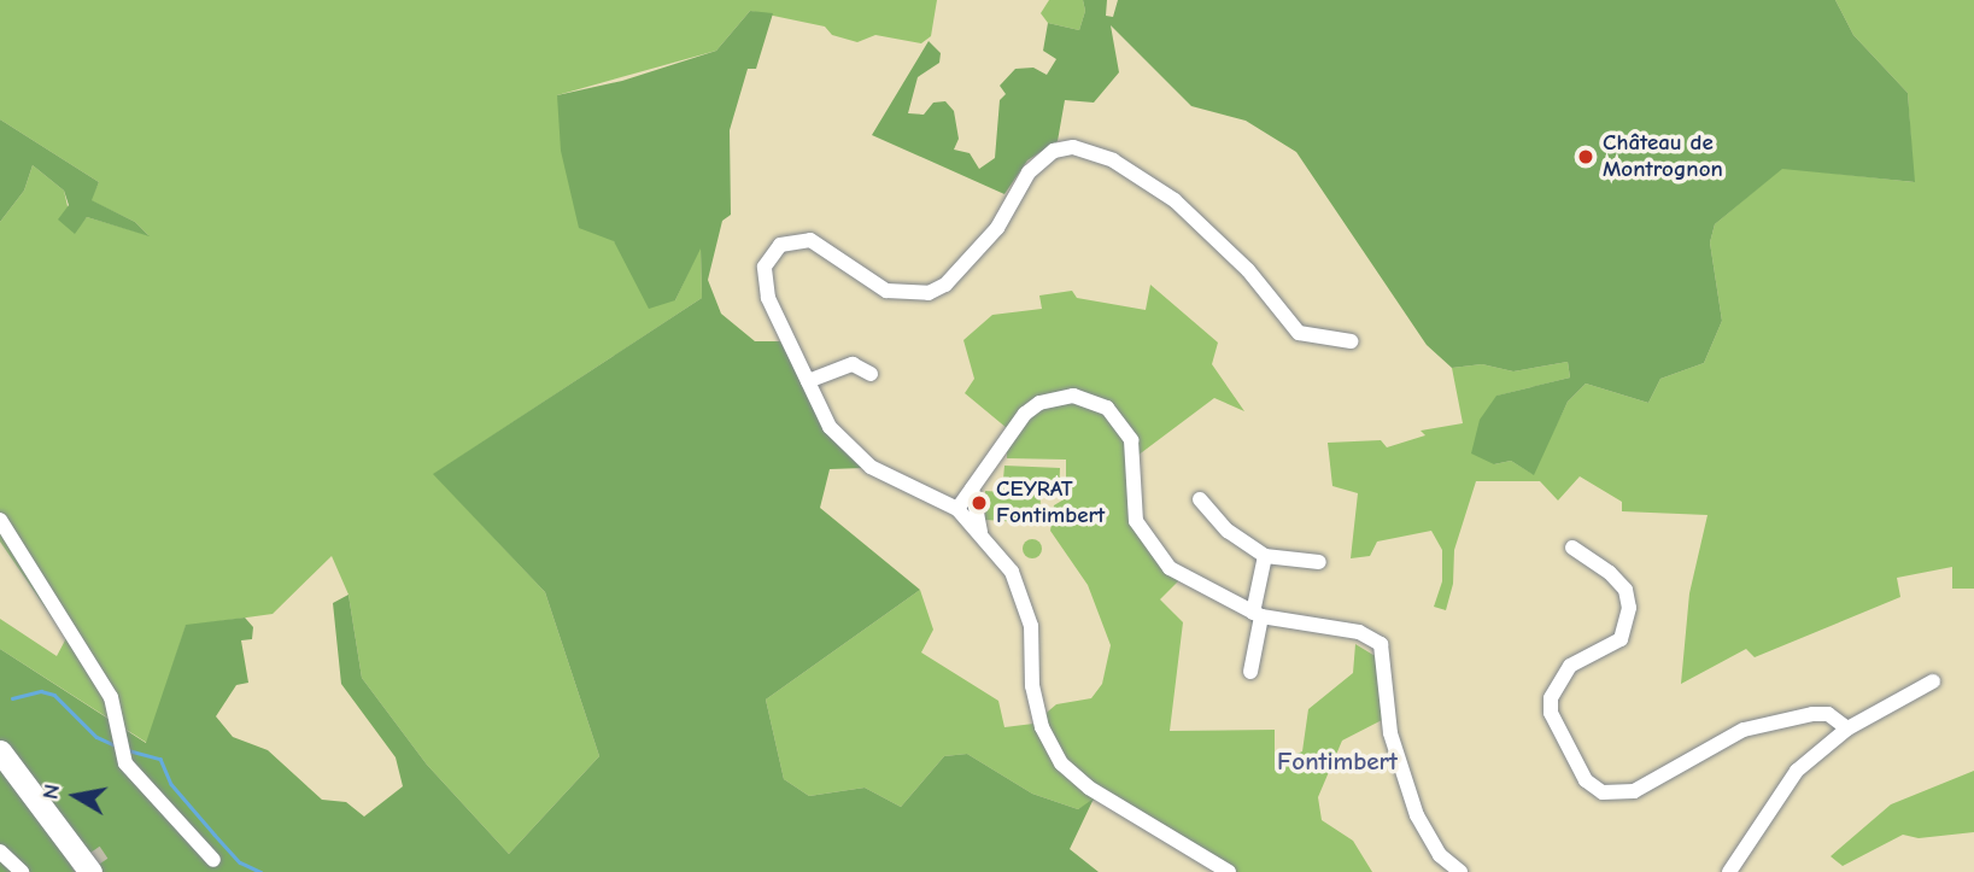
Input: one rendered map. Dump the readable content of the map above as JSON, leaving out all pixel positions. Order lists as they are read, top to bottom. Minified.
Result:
{"districts":["Fontimbert"],"places":["Château de Montrognon","CEYRAT Fontimbert"],"north":"left"}
